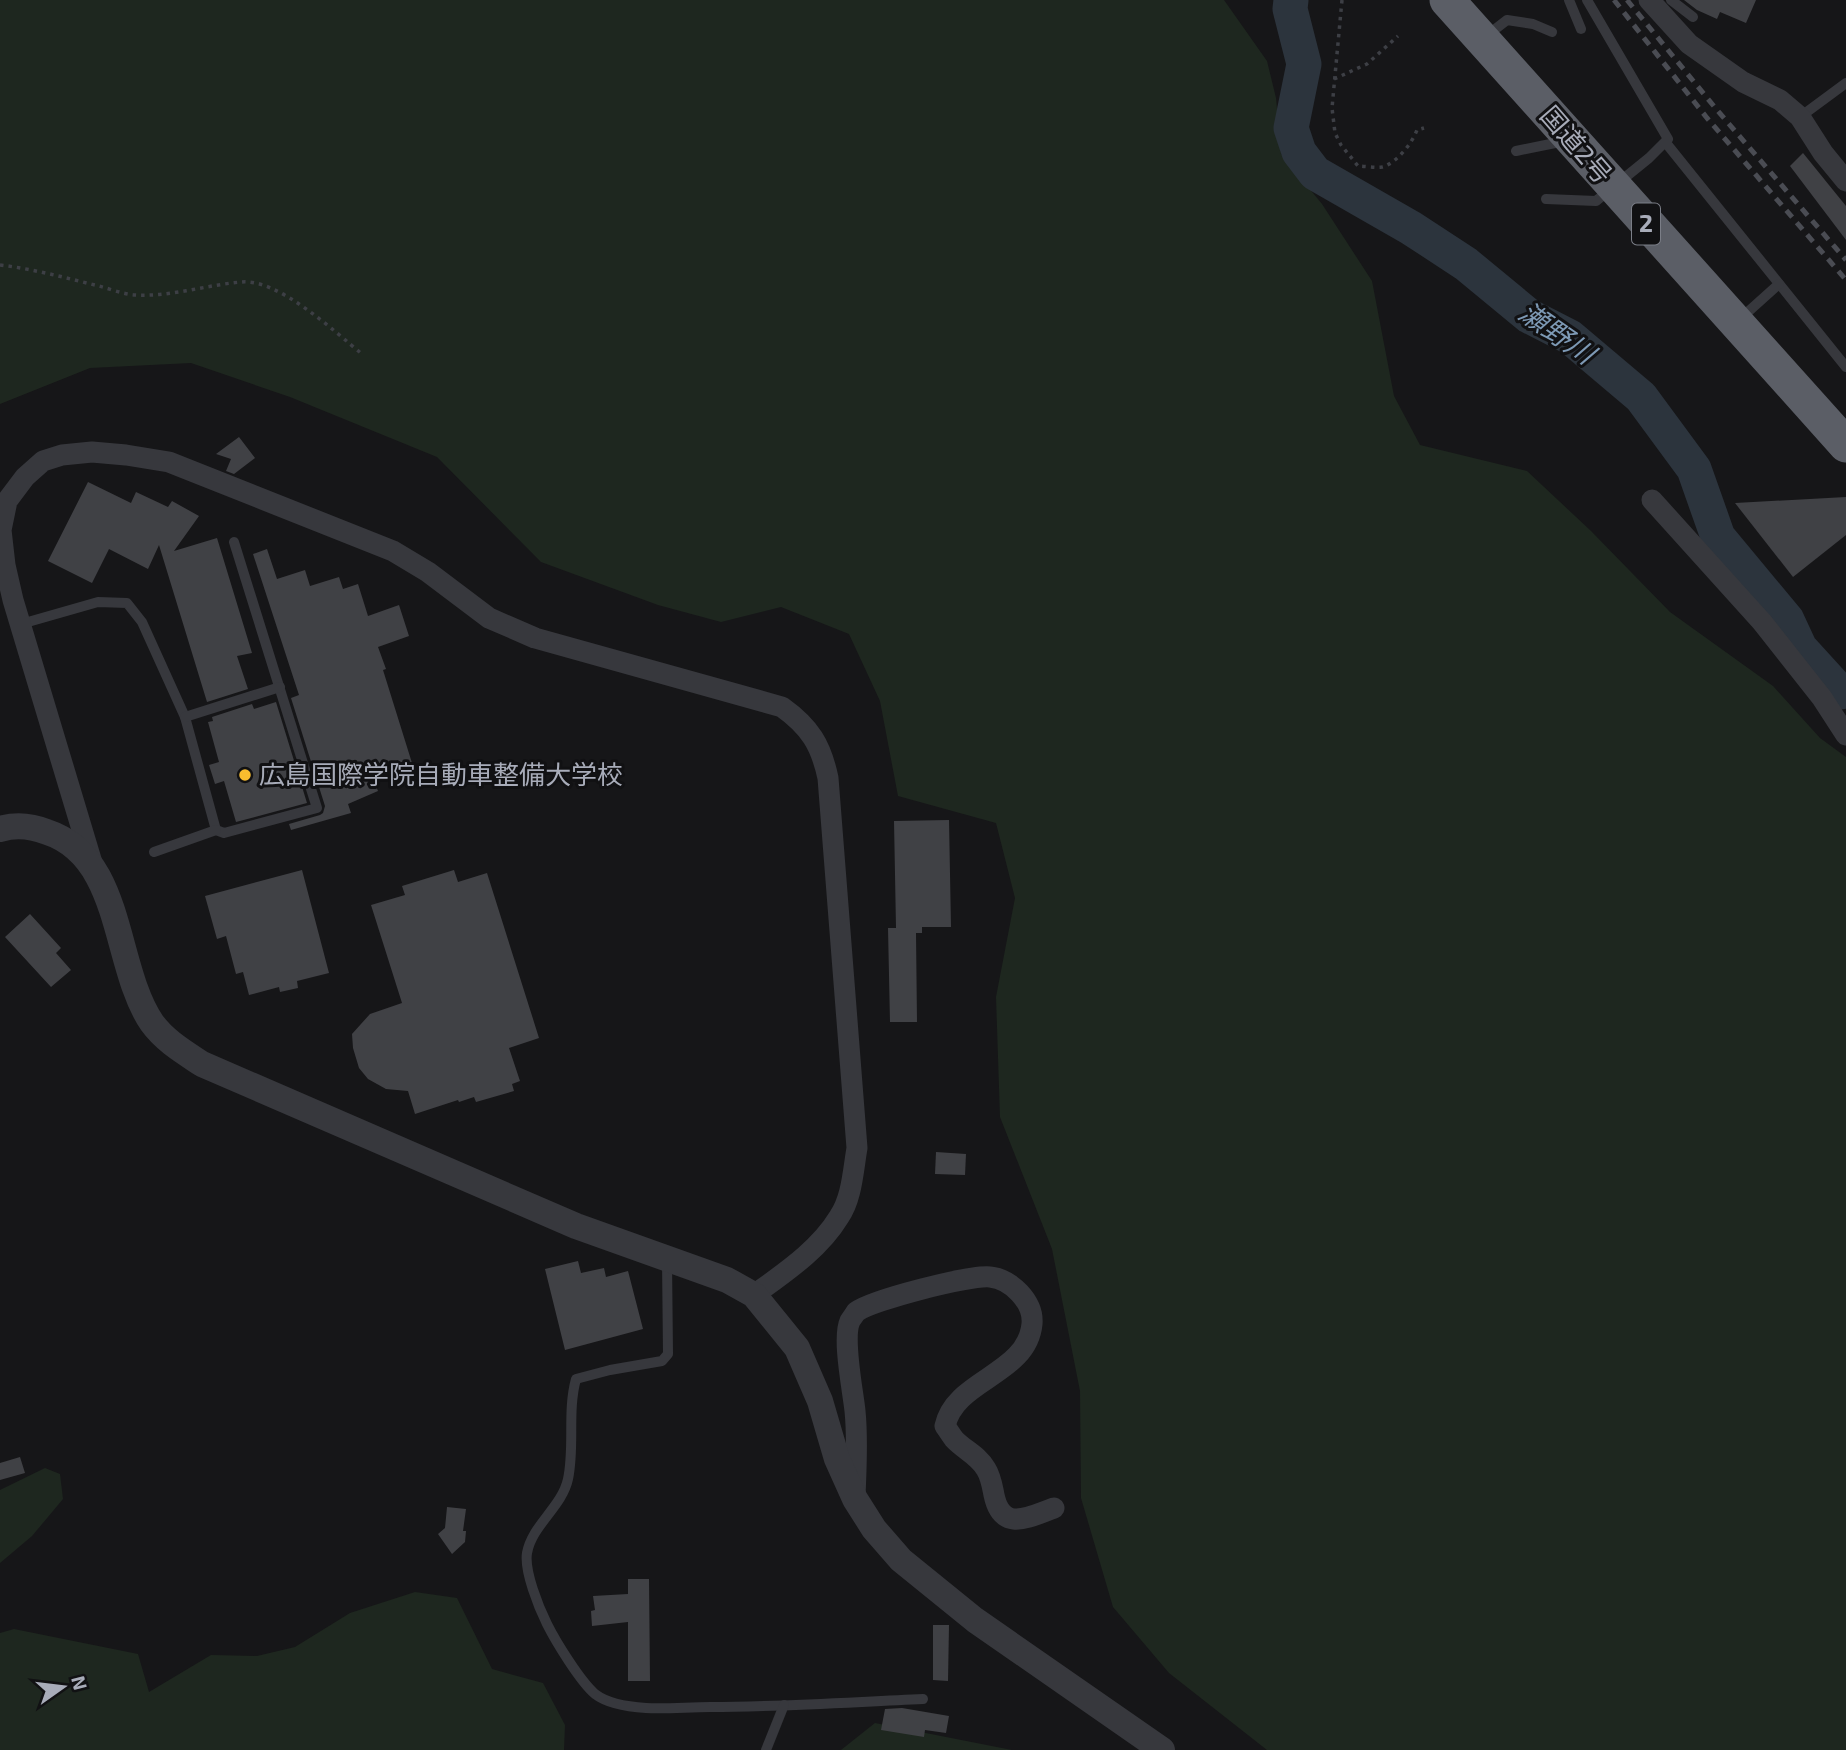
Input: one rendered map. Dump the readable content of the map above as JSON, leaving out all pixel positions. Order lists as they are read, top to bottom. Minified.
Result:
{"streets":{"highway":["国道2号","2"]},"water":["瀬野川"],"places":["広島国際学院自動車整備大学校"],"north":"right"}
